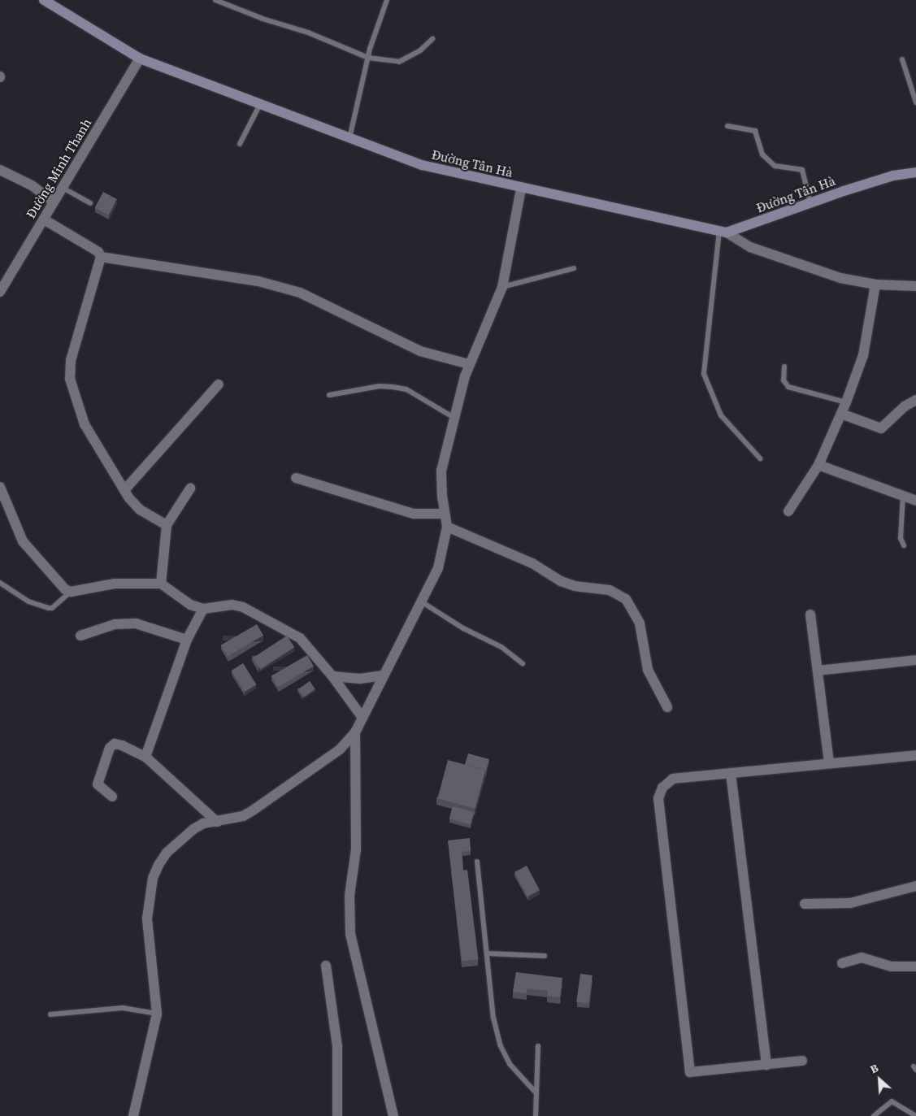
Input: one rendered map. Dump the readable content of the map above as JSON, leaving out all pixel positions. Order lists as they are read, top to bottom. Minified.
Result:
{"streets":{"main road":["Đường Tân Hà"],"street":["Đường Minh Thanh"]},"crossings":[["Đường Tân Hà","Đường Minh Thanh"]],"north":"top left"}
